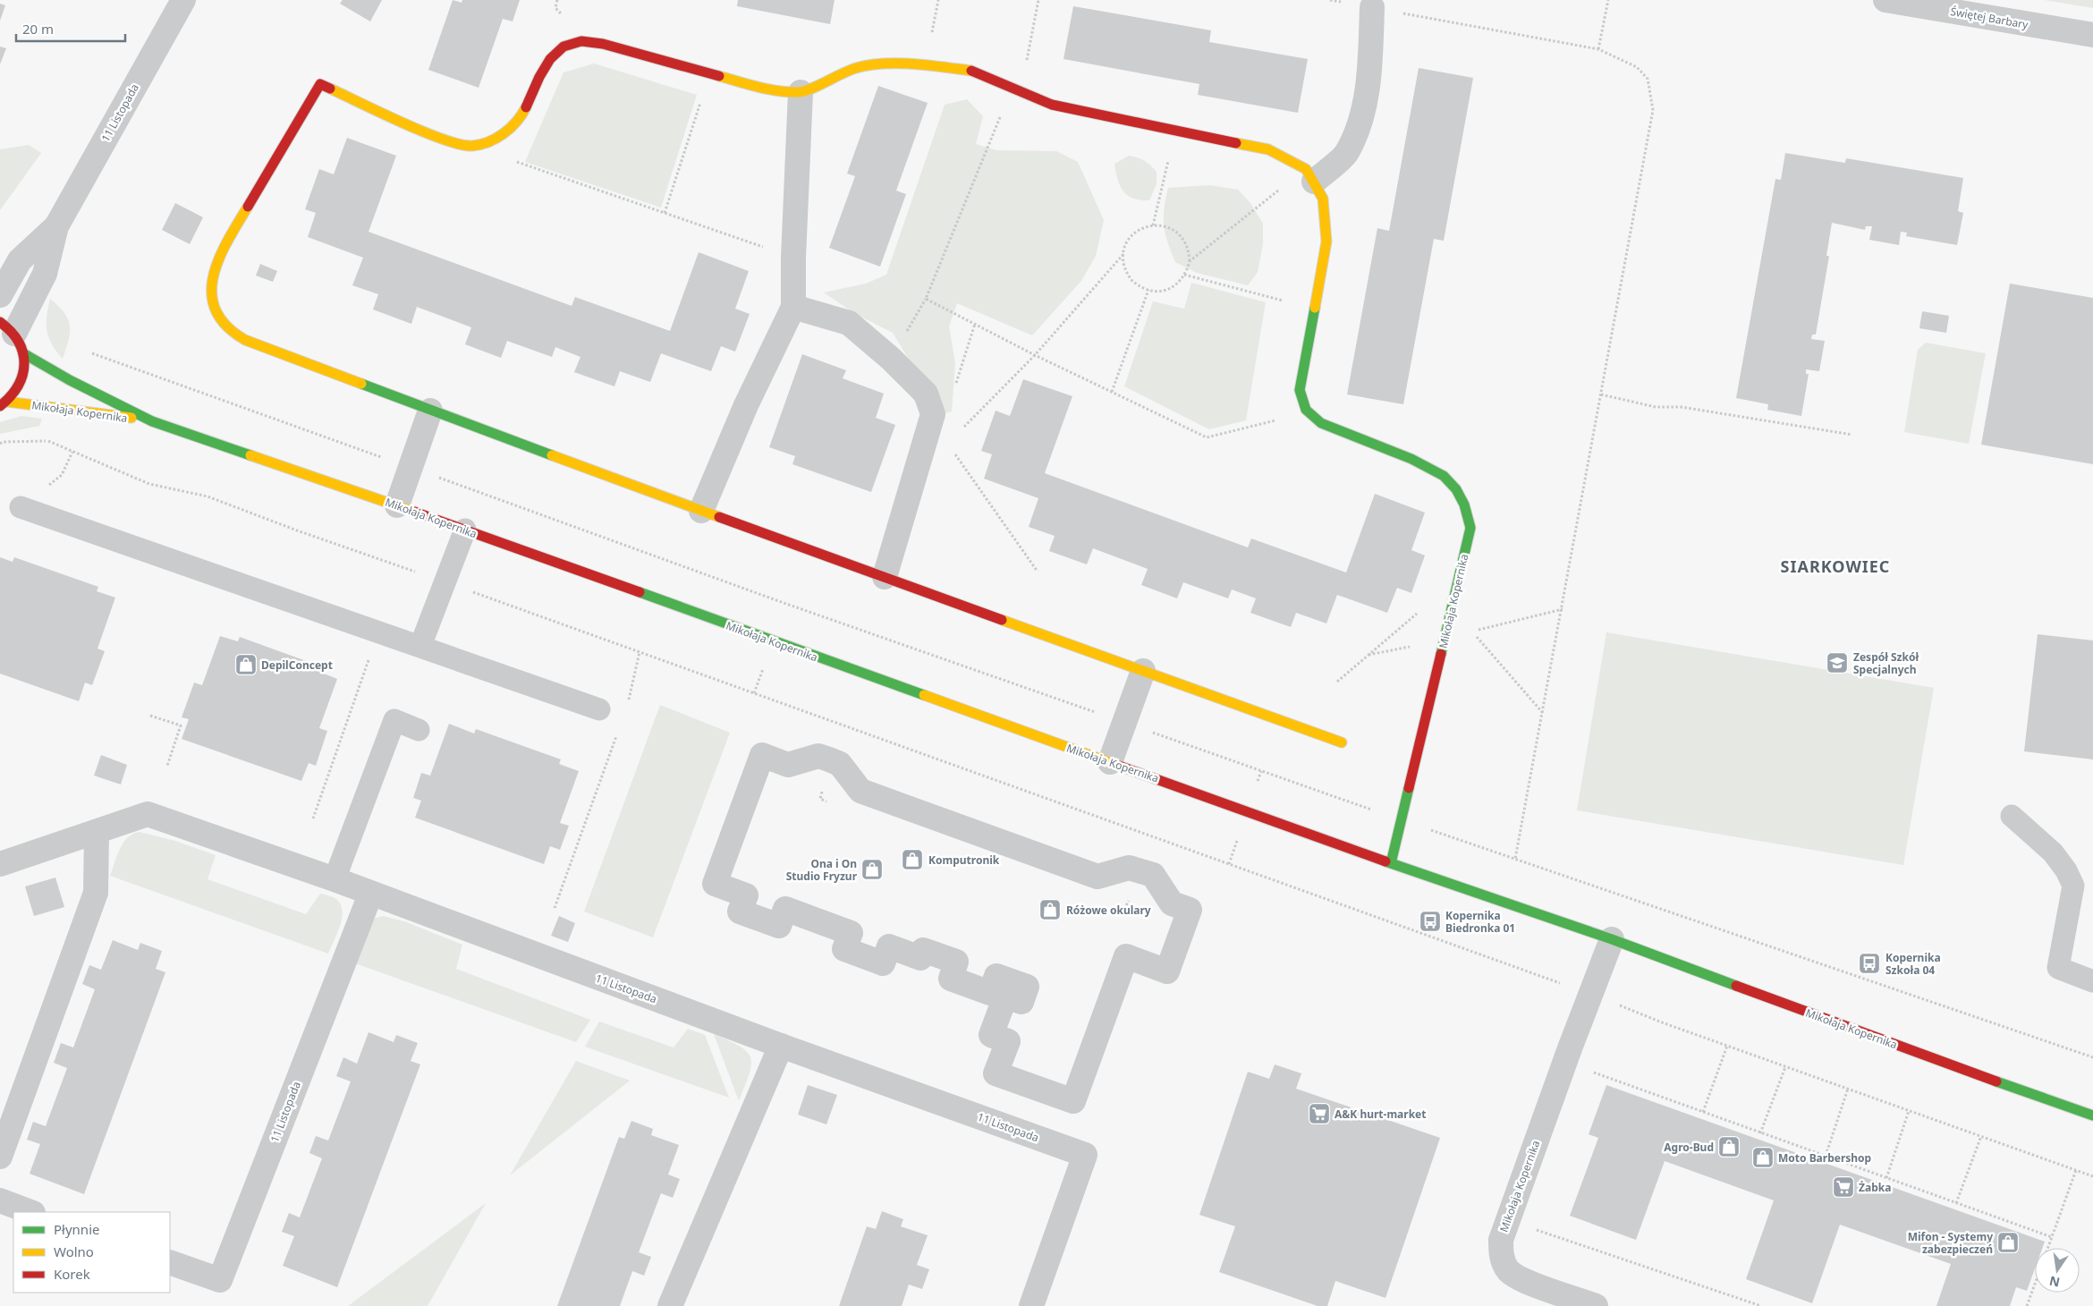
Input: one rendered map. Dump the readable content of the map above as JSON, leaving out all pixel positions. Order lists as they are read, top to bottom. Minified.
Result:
{"streets":{"street":["Świętej Barbary","11 Listopada","Mikołaja Kopernika"]},"crossings":[["11 Listopada","Mikołaja Kopernika"]],"districts":["SIARKOWIEC"],"places":{"school or university":["Zespół Szkół Specjalnych"],"shop":["DepilConcept","Komputronik","Ona i On Studio Fryzur","Różowe okulary","Agro-Bud","Moto Barbershop","Mifon - Systemy zabezpieczeń"],"bus stop":["Kopernika Biedronka 01","Kopernika Szkoła 04"],"supermarket":["A&K hurt-market","Żabka"]},"legend":["Płynnie","Wolno","Korek"],"scale_bar":"20 m","north":"bottom"}
